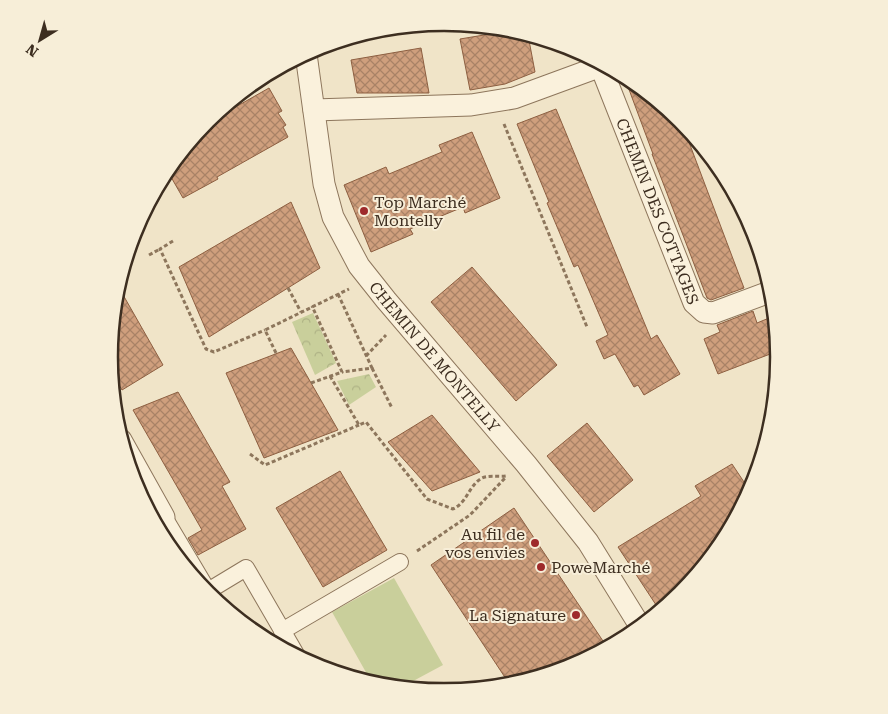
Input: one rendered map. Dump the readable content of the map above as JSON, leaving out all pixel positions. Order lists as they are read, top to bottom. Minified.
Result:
{"streets":{"street":["CHEMIN DES COTTAGES","CHEMIN DE MONTELLY"]},"crossings":[["CHEMIN DES COTTAGES","CHEMIN DE MONTELLY"]],"places":["Top Marché Montelly","Au fil de vos envies","PoweMarché","La Signature"],"north":"bottom left"}
